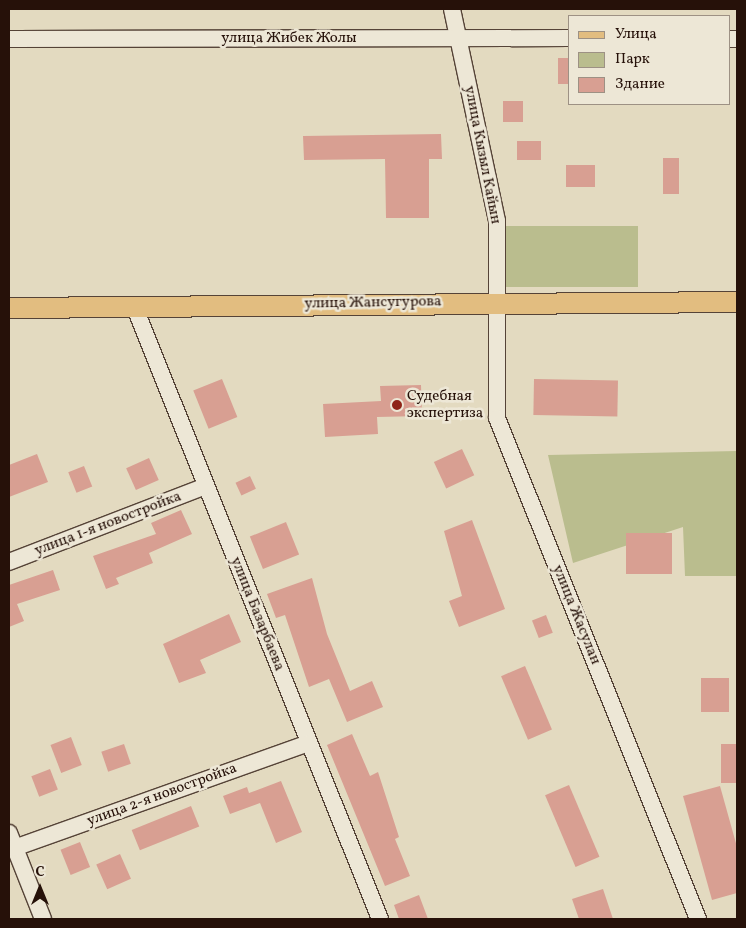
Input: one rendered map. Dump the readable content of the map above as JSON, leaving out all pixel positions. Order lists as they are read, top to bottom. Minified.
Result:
{"streets":{"main road":["улица Жансугурова"],"street":["улица Жибек Жолы","улица Кызыл Кайын","улица 1-я новостройка","улица Базарбаева","улица Жасулан","улица 2-я новостройка"]},"crossings":[["улица Жибек Жолы","улица Кызыл Кайын"],["улица Кызыл Кайын","улица Жансугурова"],["улица Кызыл Кайын","улица Жасулан"],["улица Жансугурова","улица Базарбаева"],["улица Жансугурова","улица Жасулан"],["улица 1-я новостройка","улица Базарбаева"],["улица Базарбаева","улица 2-я новостройка"]],"places":["Судебная экспертиза"],"legend":["Улица","Парк","Здание"],"north":"top"}
